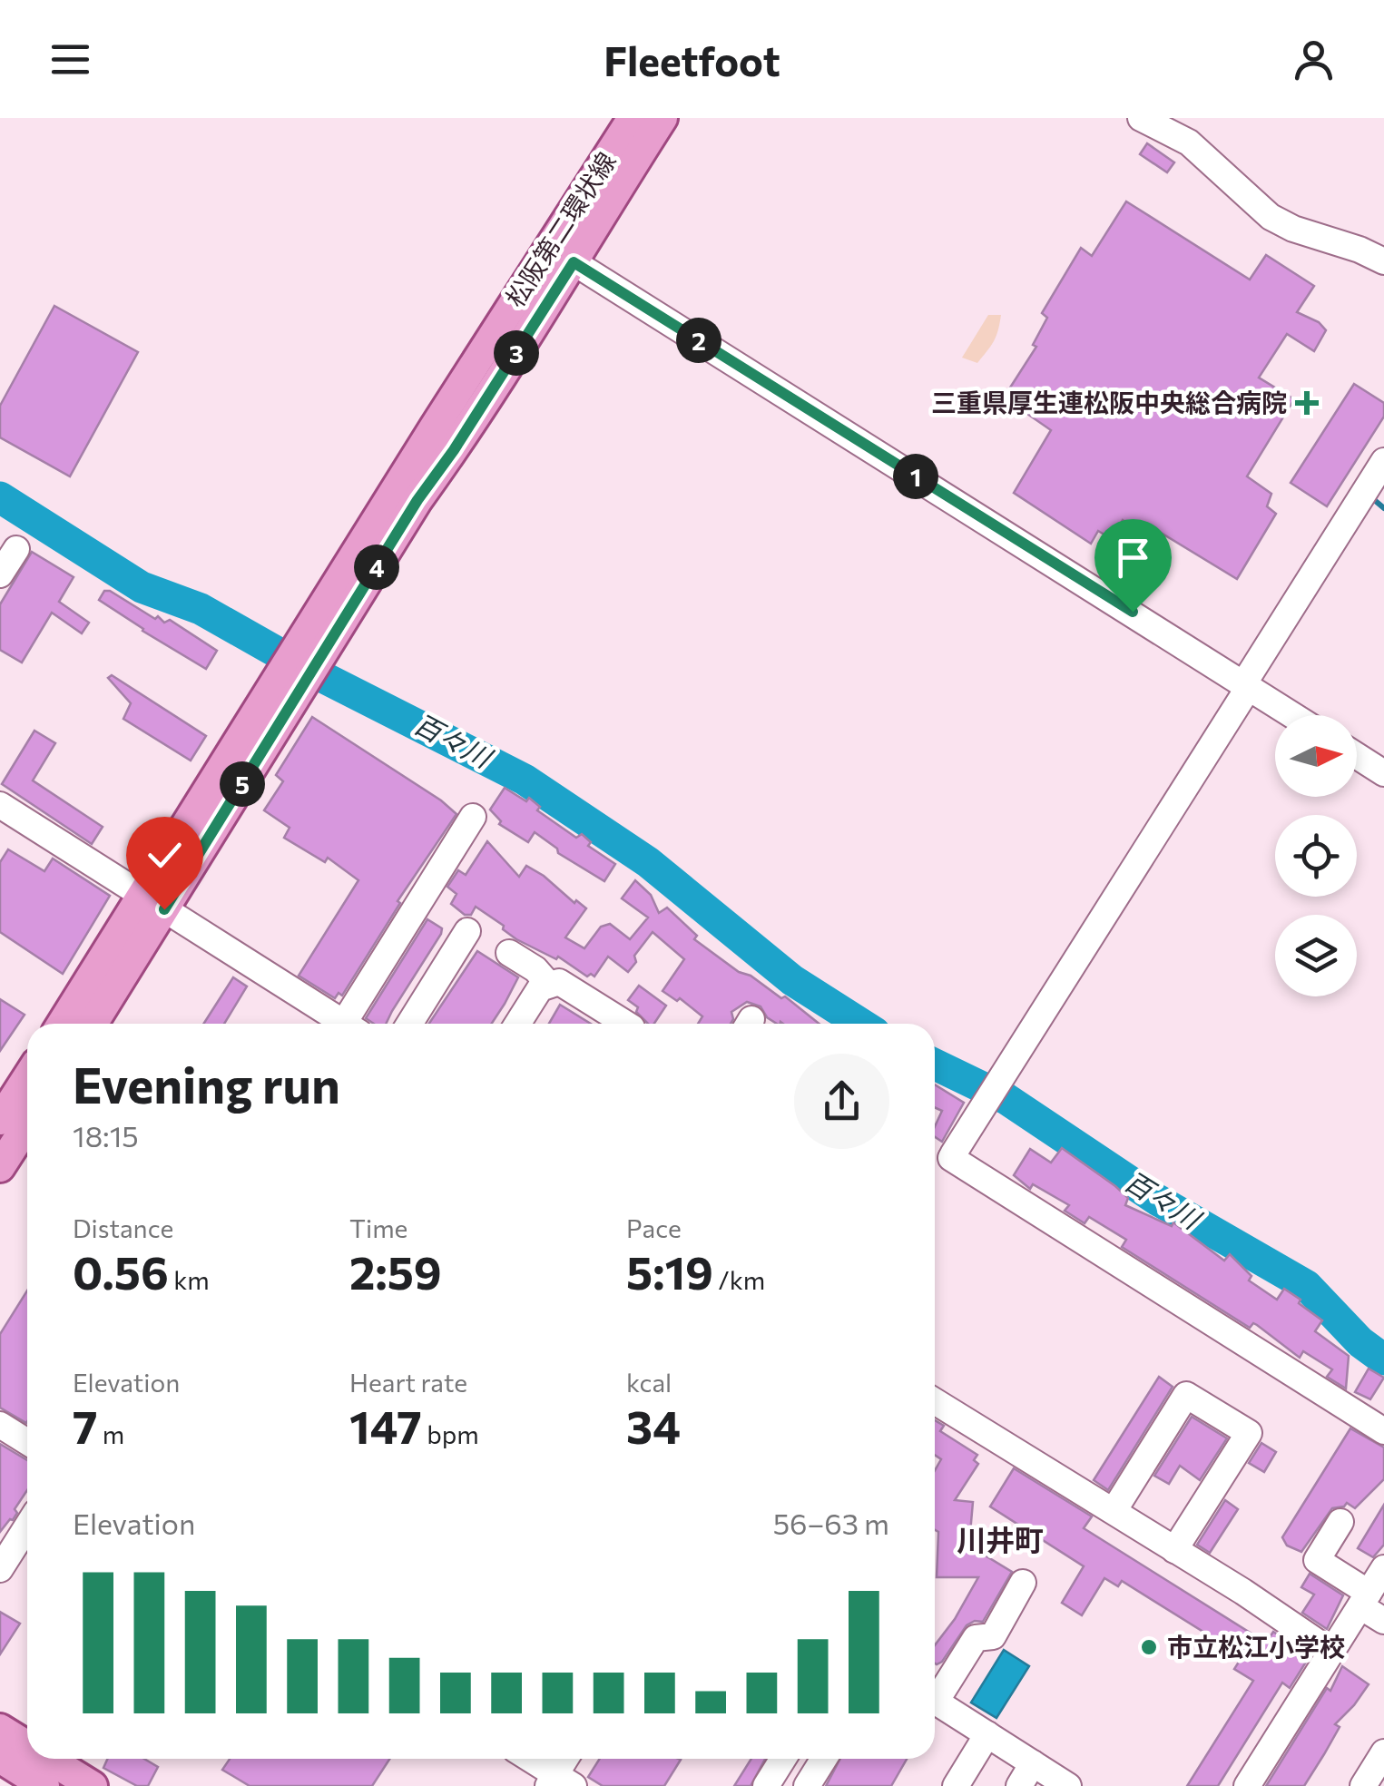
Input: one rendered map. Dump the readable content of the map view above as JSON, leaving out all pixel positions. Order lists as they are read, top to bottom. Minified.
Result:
{"streets":{"main road":["松阪第二環状線"]},"districts":["川井町"],"water":["百々川"],"places":{"health":["三重県厚生連松阪中央総合病院"],"other":["市立松江小学校"]},"north":"right","page":{"header":"Fleetfoot","pins":["2","3","1","4","5"],"heading":["Evening run","18:15"],"stats":[["Distance","0.56 km"],["Time","2:59"],["Pace","5:19 /km"],["Elevation","7 m"],["Heart rate","147 bpm"],["kcal","34"]],"chart":["Elevation","56–63 m"]}}
